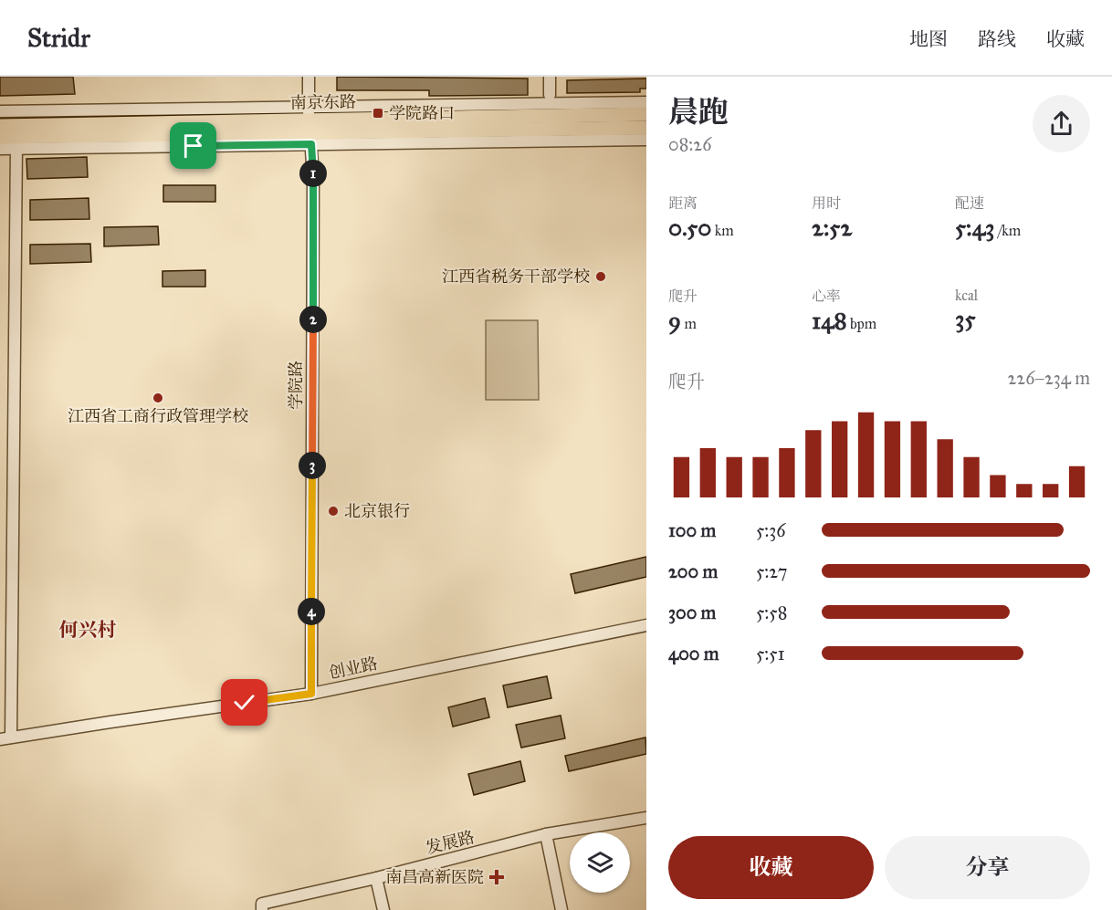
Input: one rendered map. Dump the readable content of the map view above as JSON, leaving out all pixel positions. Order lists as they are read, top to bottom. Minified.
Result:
{"streets":{"main road":["南京东路"],"street":["学院路","创业路","发展路"]},"crossings":[["南京东路","学院路"],["学院路","创业路"]],"districts":["何兴村"],"places":{"transit":["学院路口"],"other":["江西省税务干部学校","江西省工商行政管理学校","北京银行"],"health":["南昌高新医院"]},"page":{"header":"Stridr","nav":["地图","路线","收藏"],"heading":["晨跑","08:26"],"pins":["1","2","3","4"],"stats":[["距离","0.50 km"],["用时","2:52"],["配速","5:43 /km"],["爬升","9 m"],["心率","148 bpm"],["kcal","35"]],"chart":["爬升","226–234 m"],"list":[{"name":"100 m","note":"5:36"},{"name":"200 m","note":"5:27"},{"name":"300 m","note":"5:58"},{"name":"400 m","note":"5:51"}],"buttons":["收藏","分享"]}}
